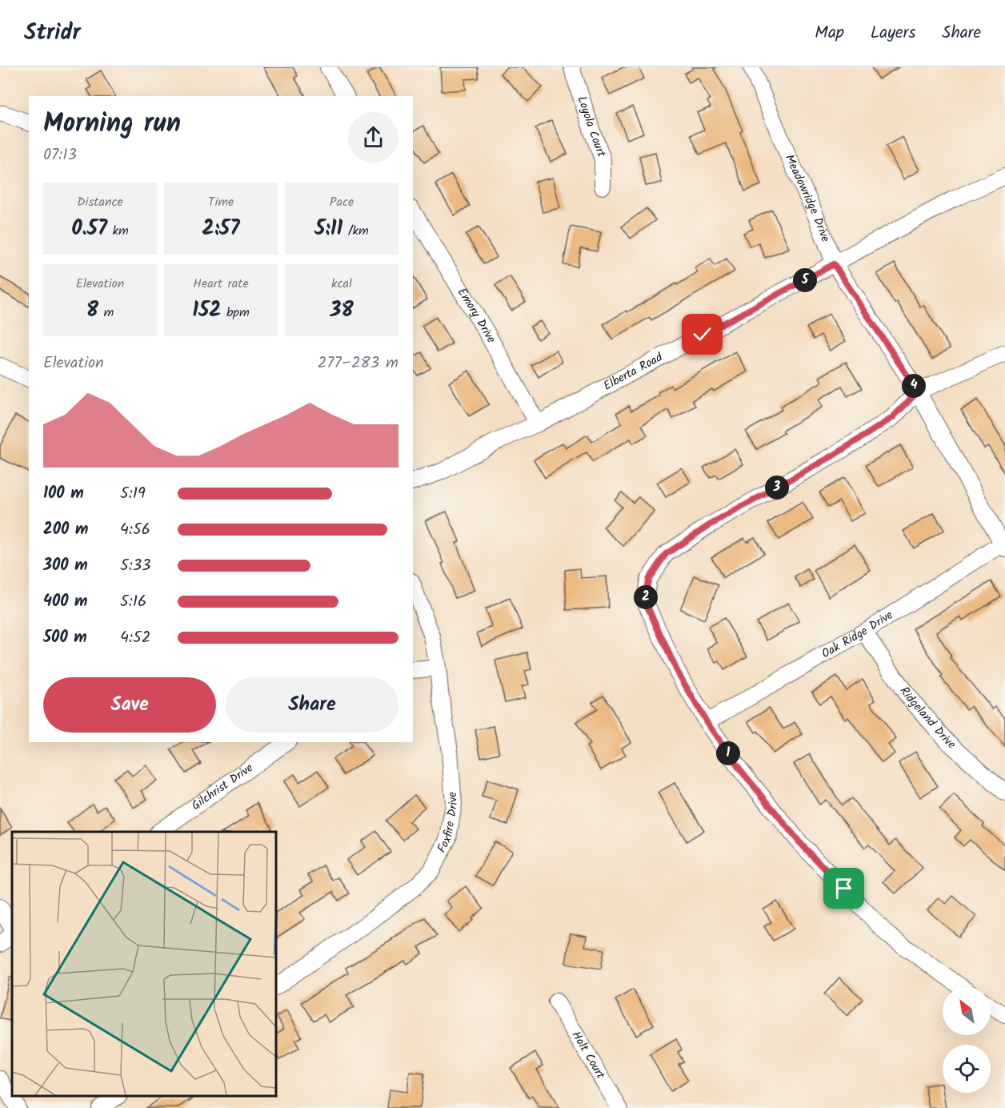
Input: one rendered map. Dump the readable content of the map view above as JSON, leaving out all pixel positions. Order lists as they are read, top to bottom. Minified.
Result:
{"streets":{"street":["Loyola Court","Meadowridge Drive","Emory Drive","Elberta Road","Oak Ridge Drive","Ridgeland Drive","Gilchrist Drive","Foxfire Drive","Holt Court"]},"crossings":[["Meadowridge Drive","Elberta Road"],["Meadowridge Drive","Oak Ridge Drive"],["Emory Drive","Elberta Road"],["Oak Ridge Drive","Ridgeland Drive"]],"north":"top left","page":{"header":"Stridr","nav":["Map","Layers","Share"],"heading":["Morning run","07:13"],"stats":[["Distance","0.57 km"],["Time","2:57"],["Pace","5:11 /km"],["Elevation","8 m"],["Heart rate","152 bpm"],["kcal","38"]],"pins":["5","4","3","2","1"],"chart":["Elevation","277–283 m"],"list":[{"name":"100 m","note":"5:19"},{"name":"200 m","note":"4:56"},{"name":"300 m","note":"5:33"},{"name":"400 m","note":"5:16"},{"name":"500 m","note":"4:52"}],"buttons":["Save","Share"]}}
